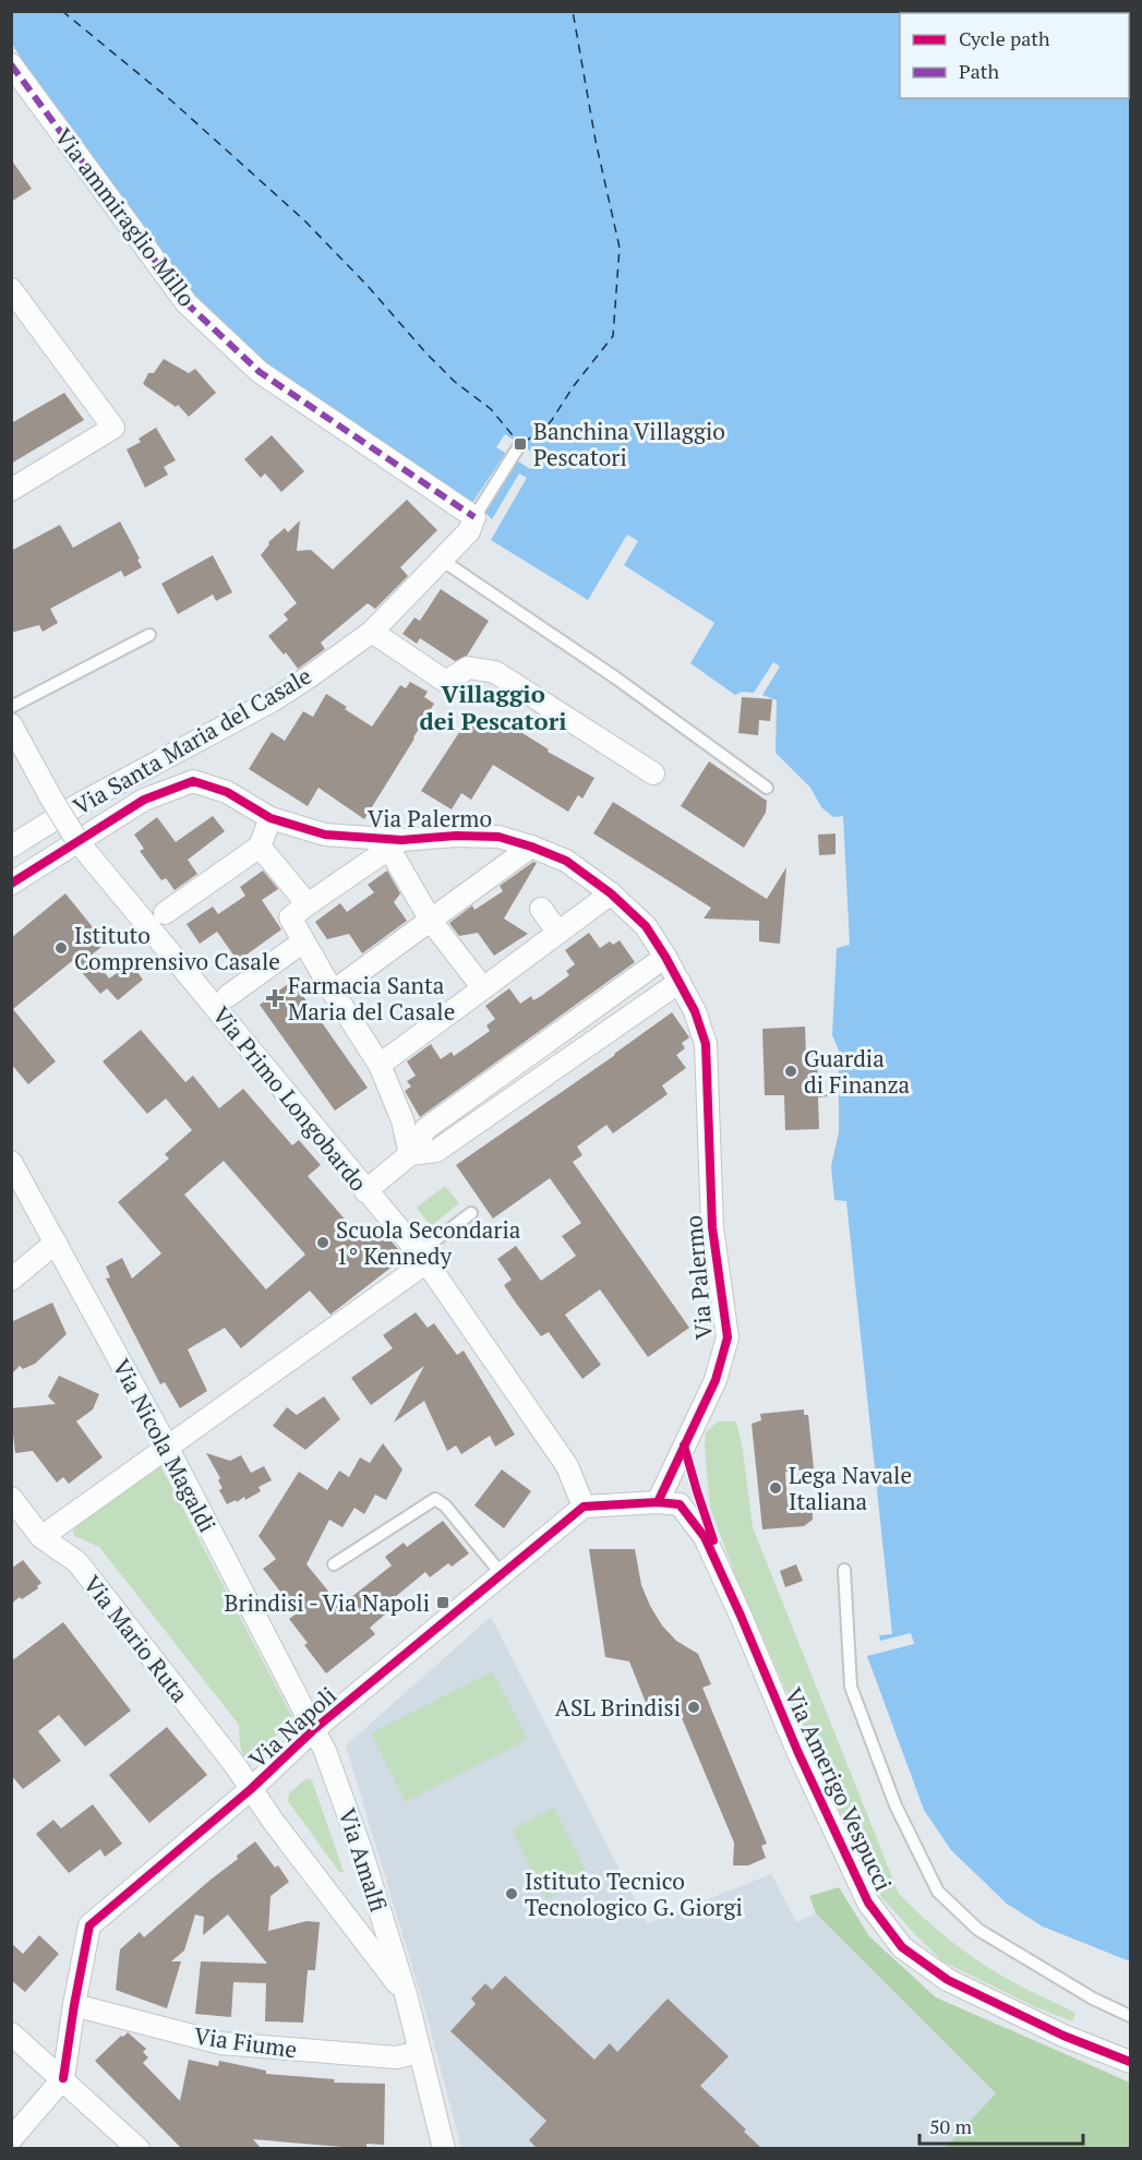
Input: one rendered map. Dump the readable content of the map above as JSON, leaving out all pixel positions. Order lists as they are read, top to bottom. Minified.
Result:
{"streets":{"street":["Via ammiraglio Millo","Via Santa Maria del Casale","Via Palermo","Via Primo Longobardo","Via Nicola Magaldi","Via Mario Ruta","Via Napoli","Via Amerigo Vespucci","Via Amalfi","Via Fiume"]},"crossings":[["Via ammiraglio Millo","Via Santa Maria del Casale"],["Via Palermo","Via Primo Longobardo"],["Via Palermo","Via Amerigo Vespucci"],["Via Primo Longobardo","Via Napoli"],["Via Nicola Magaldi","Via Napoli"],["Via Nicola Magaldi","Via Amalfi"],["Via Mario Ruta","Via Napoli"],["Via Mario Ruta","Via Amalfi"],["Via Napoli","Via Amalfi"],["Via Napoli","Via Fiume"],["Via Amalfi","Via Fiume"]],"districts":["Villaggio dei Pescatori"],"places":{"transit":["Banchina Villaggio Pescatori","Brindisi - Via Napoli"],"other":["Istituto Comprensivo Casale","Guardia di Finanza","Scuola Secondaria 1° Kennedy","Lega Navale Italiana","ASL Brindisi","Istituto Tecnico Tecnologico G. Giorgi"],"health":["Farmacia Santa Maria del Casale"]},"legend":["Cycle path","Path"],"scale_bar":"50 m"}
